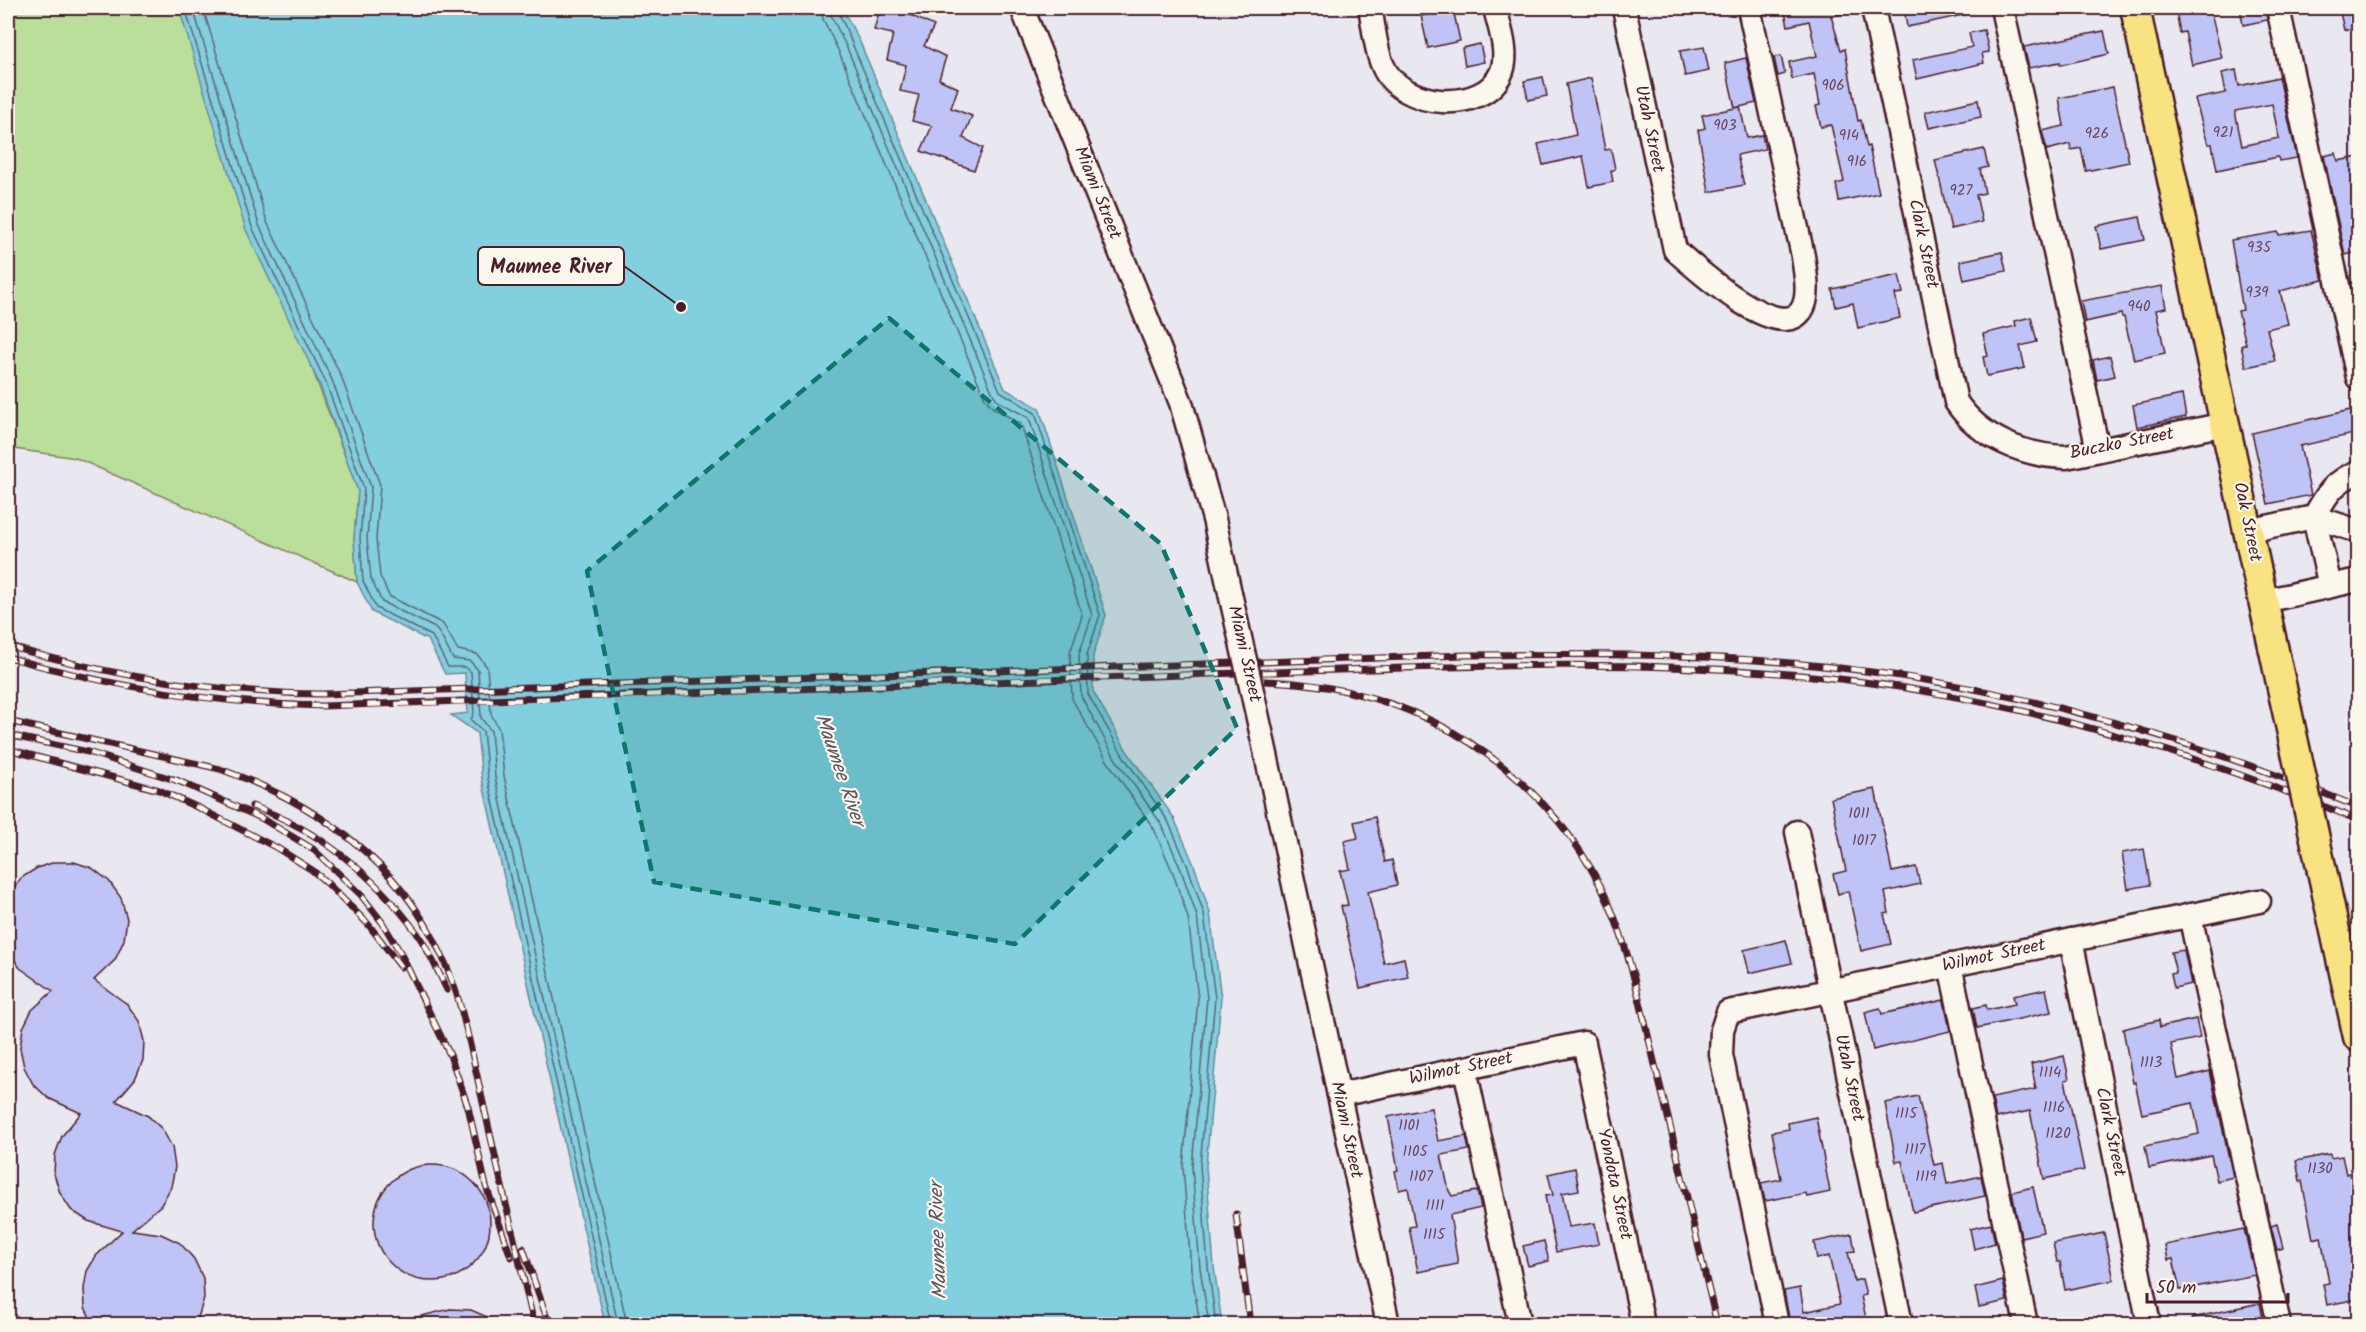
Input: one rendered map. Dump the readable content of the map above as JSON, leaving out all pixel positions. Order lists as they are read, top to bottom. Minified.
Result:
{"streets":{"main road":["Oak Street"],"street":["Utah Street","Miami Street","Clark Street","Buczko Street","Wilmot Street","Yondota Street"]},"crossings":[["Utah Street","Wilmot Street"],["Miami Street","Wilmot Street"],["Clark Street","Buczko Street"],["Clark Street","Wilmot Street"],["Buczko Street","Oak Street"],["Wilmot Street","Yondota Street"]],"water":["Maumee River"],"places":["Maumee River"],"house_numbers":["906","903","921","926","914","916","927","935","939","940","1011","1017","1113","1114","1116","1115","1101","1120","1117","1105","1130","1107","1119","1111","1115"],"scale_bar":"50 m"}
